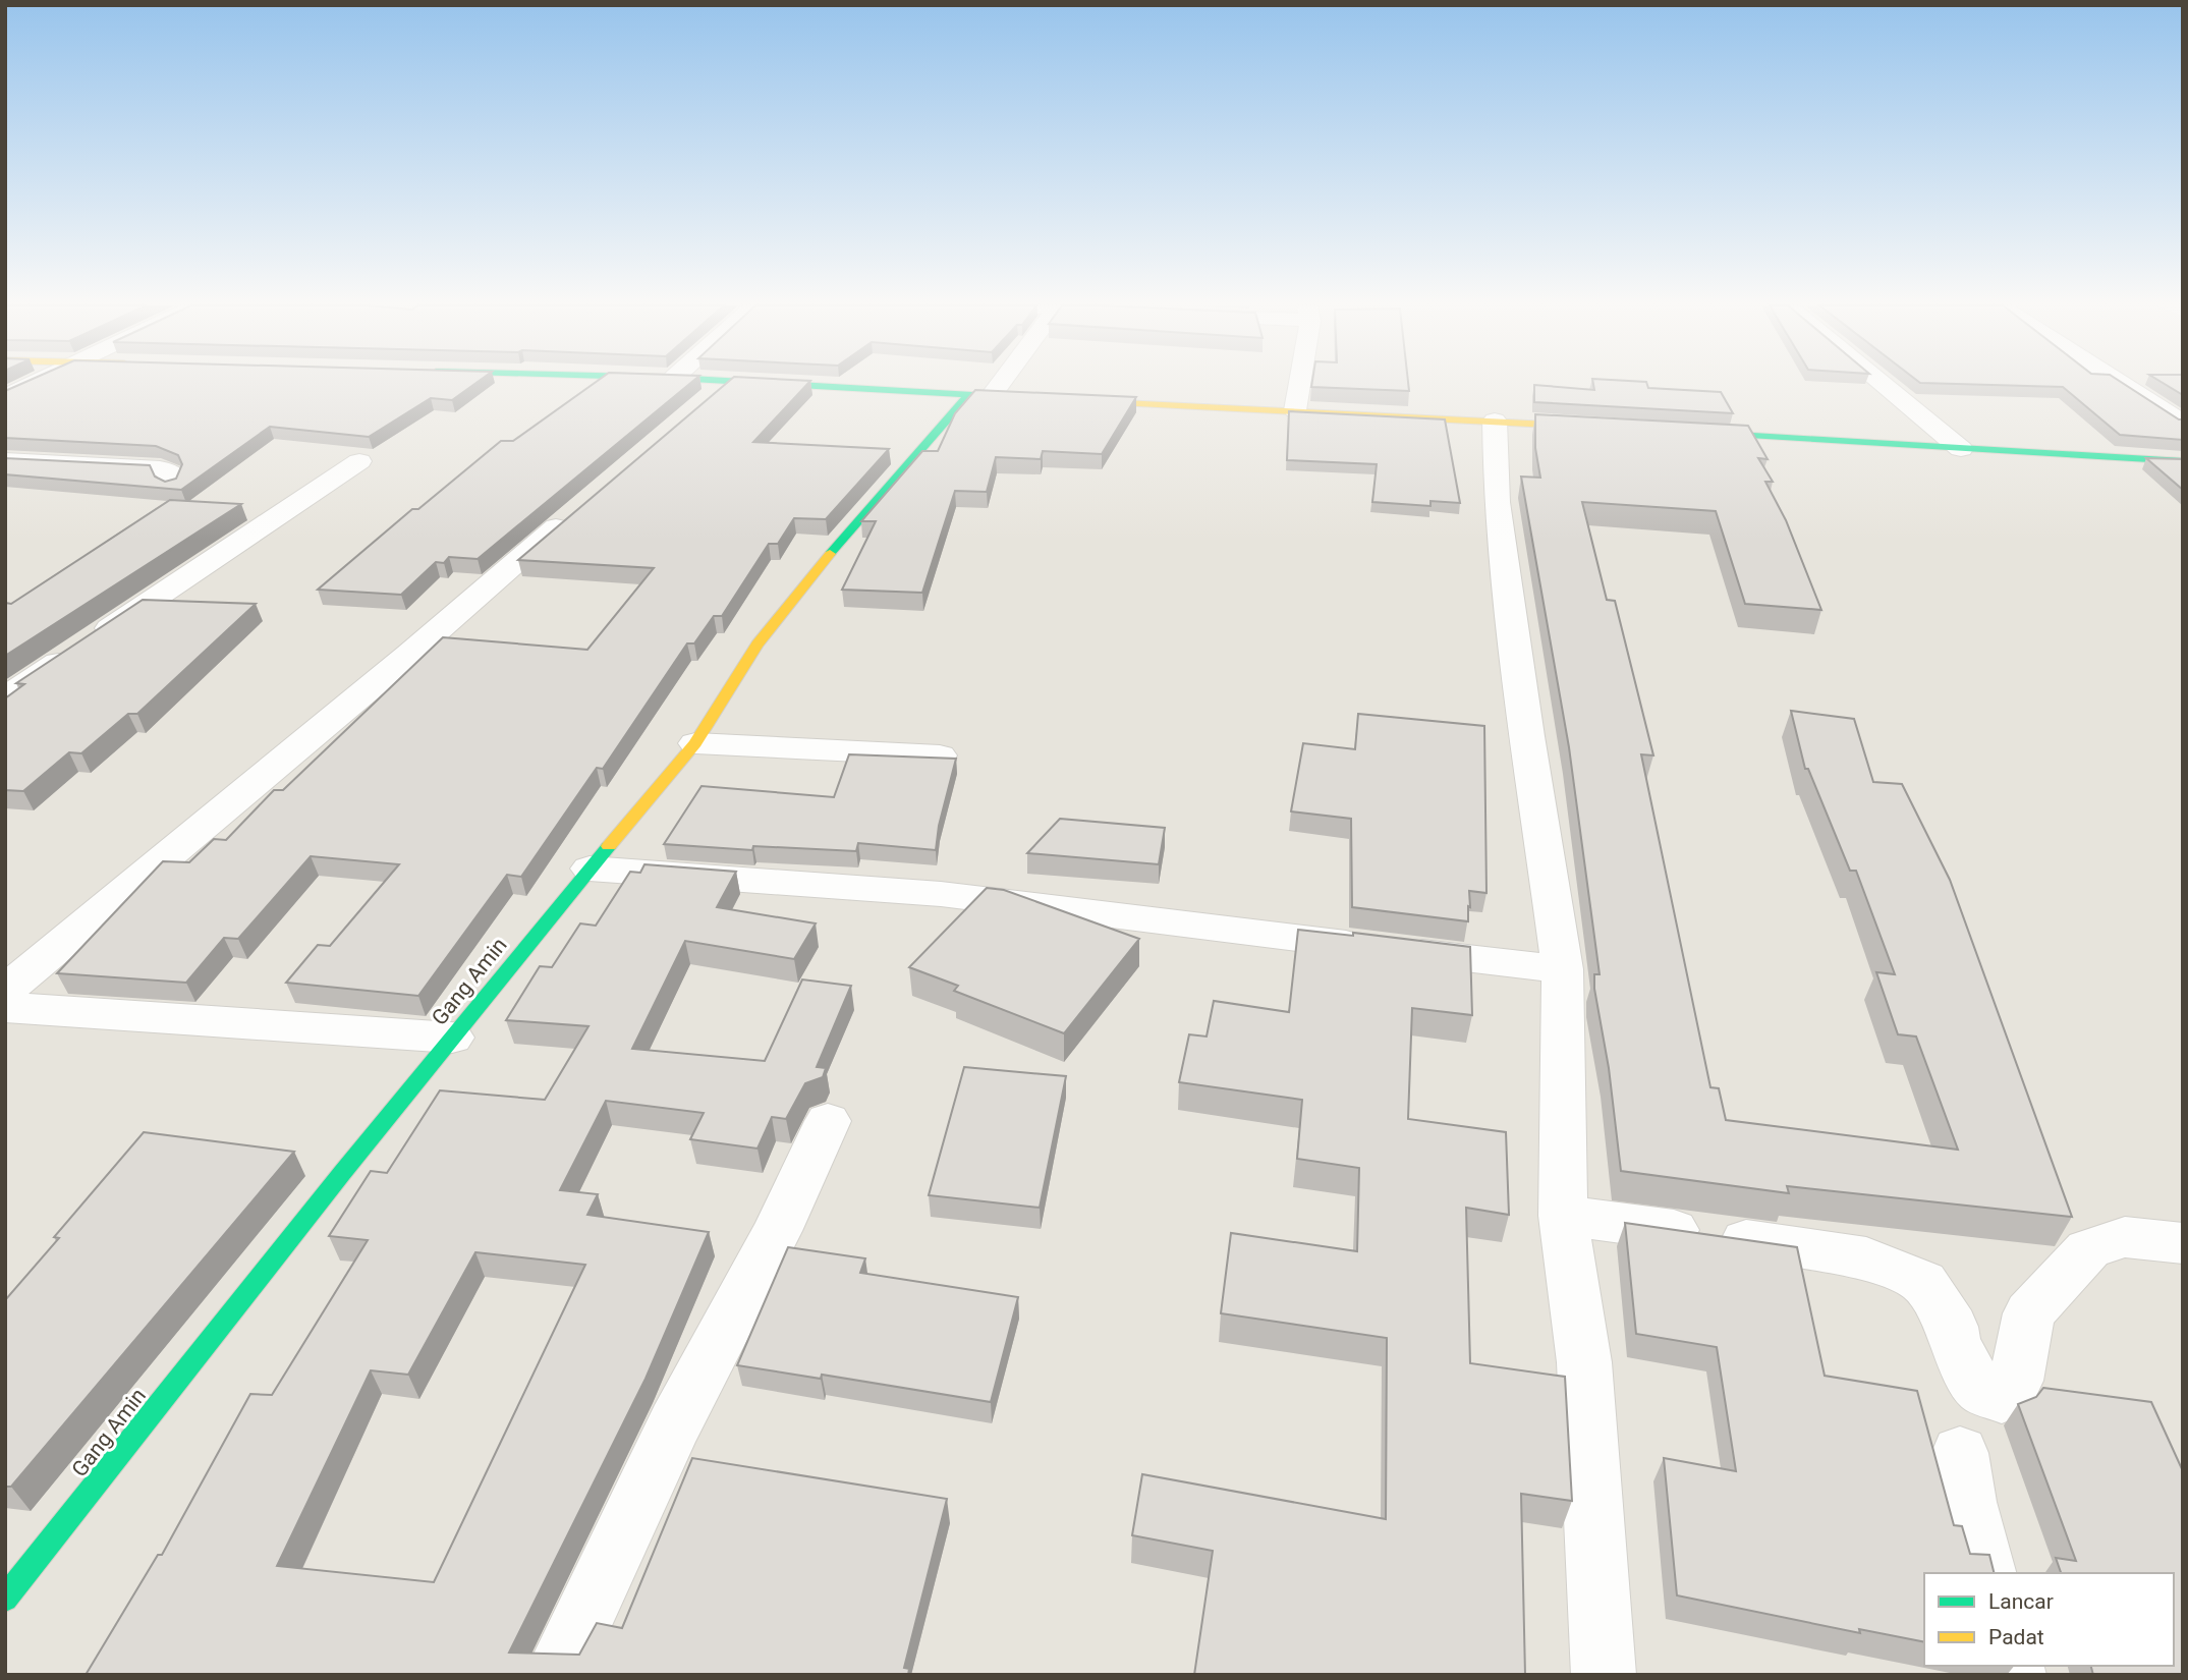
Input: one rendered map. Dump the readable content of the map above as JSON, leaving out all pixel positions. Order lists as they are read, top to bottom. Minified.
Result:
{"streets":{"street":["Gang Amin"]},"legend":["Lancar","Padat"]}
